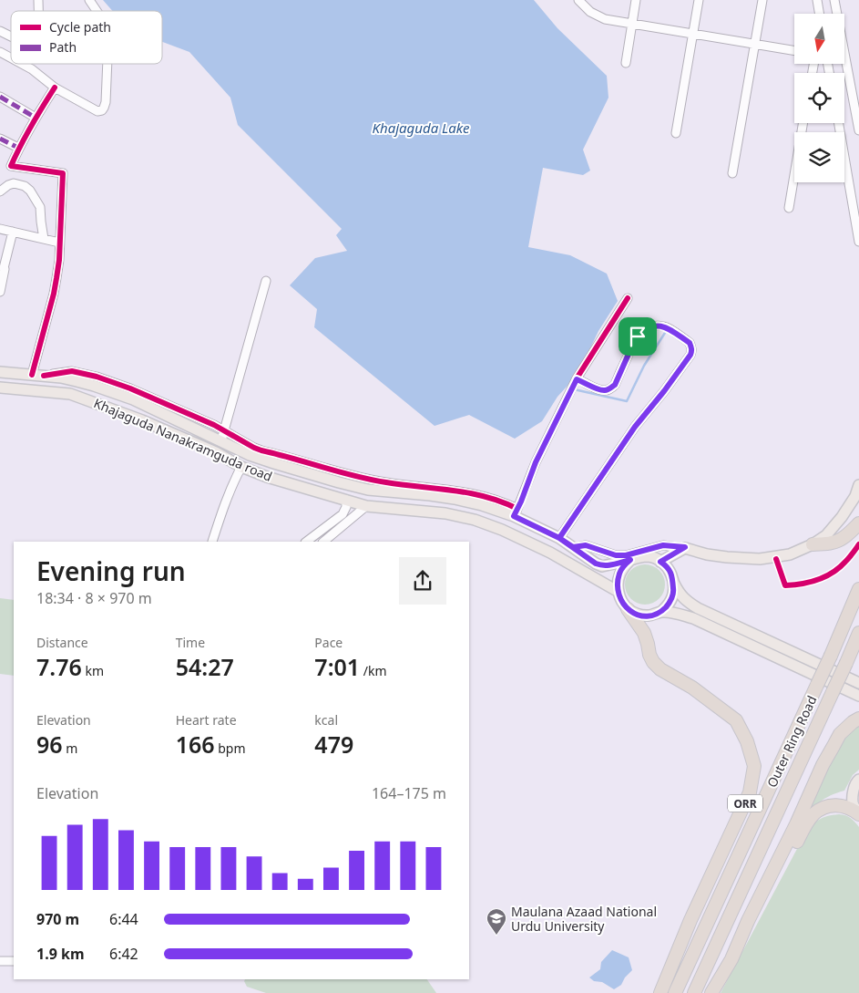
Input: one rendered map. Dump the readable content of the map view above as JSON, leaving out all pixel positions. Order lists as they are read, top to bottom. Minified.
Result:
{"streets":{"highway":["Outer Ring Road","ORR"],"main road":["Khajaguda Nanakramguda road"]},"crossings":[["Khajaguda Nanakramguda road","ORR"]],"water":["Khajaguda Lake"],"places":{"school or university":["Maulana Azaad National Urdu University"]},"legend":["Cycle path","Path"],"north":"bottom","page":{"heading":["Evening run","18:34 · 8 × 970 m"],"stats":[["Distance","7.76 km"],["Time","54:27"],["Pace","7:01 /km"],["Elevation","96 m"],["Heart rate","166 bpm"],["kcal","479"]],"chart":["Elevation","164–175 m"],"list":[{"name":"970 m","note":"6:44"},{"name":"1.9 km","note":"6:42"}]}}
